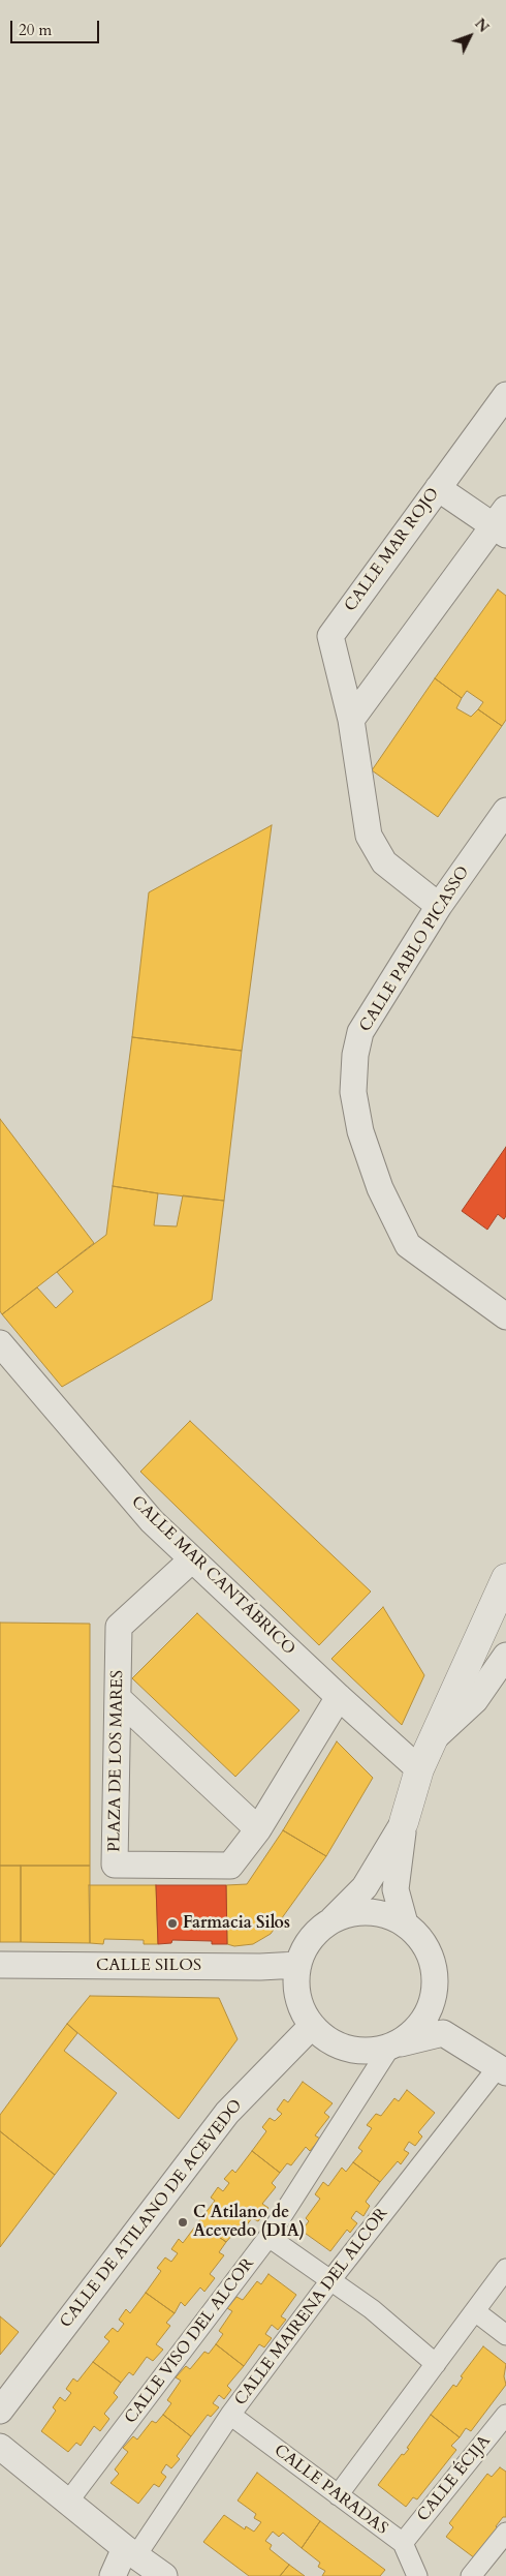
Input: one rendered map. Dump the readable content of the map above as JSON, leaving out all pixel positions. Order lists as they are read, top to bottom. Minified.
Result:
{"streets":{"street":["CALLE MAR ROJO","CALLE PABLO PICASSO","CALLE MAR CANTÁBRICO","PLAZA DE LOS MARES","CALLE SILOS","CALLE DE ATILANO DE ACEVEDO","CALLE MAIRENA DEL ALCOR","CALLE VISO DEL ALCOR","CALLE ÉCIJA","CALLE PARADAS"]},"crossings":[["CALLE MAR ROJO","CALLE PABLO PICASSO"],["CALLE MAR CANTÁBRICO","PLAZA DE LOS MARES"],["CALLE SILOS","CALLE DE ATILANO DE ACEVEDO"],["CALLE SILOS","CALLE VISO DEL ALCOR"],["CALLE DE ATILANO DE ACEVEDO","CALLE VISO DEL ALCOR"],["CALLE MAIRENA DEL ALCOR","CALLE PARADAS"],["CALLE ÉCIJA","CALLE PARADAS"]],"places":["Farmacia Silos","C Atilano de Acevedo (DIA)"],"scale_bar":"20 m","north":"top right"}
